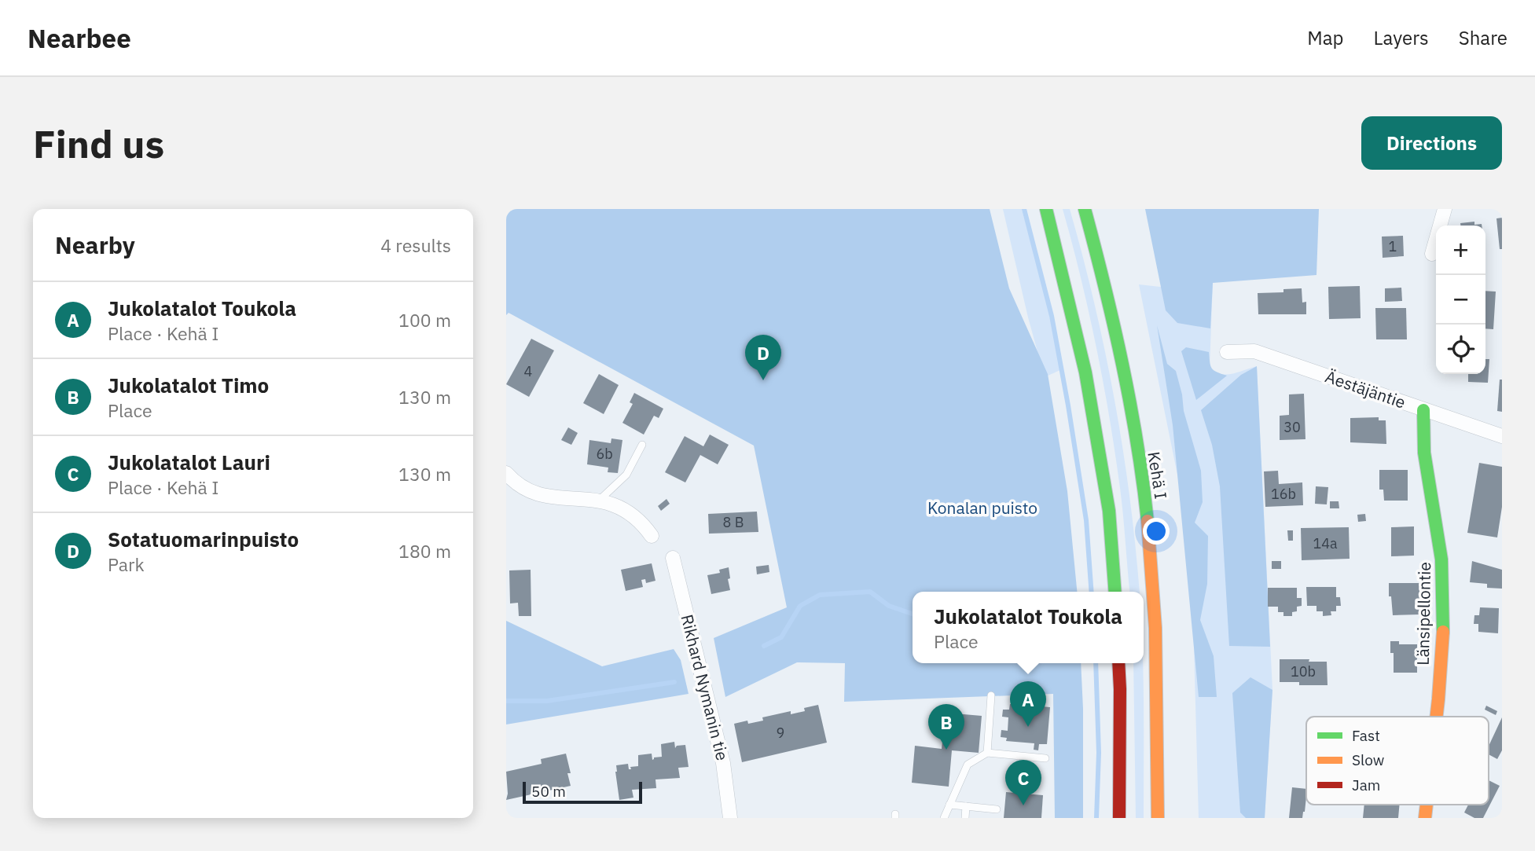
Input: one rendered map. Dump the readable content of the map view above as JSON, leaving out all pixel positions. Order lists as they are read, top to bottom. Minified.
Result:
{"streets":{"main road":["Kehä I","Länsipellontie"],"street":["Äestäjäntie","Rikhard Nymanin tie"]},"crossings":[["Äestäjäntie","Länsipellontie"]],"parks":["Konalan puisto"],"house_numbers":["1","4","30","6b","16b","8 B","14a","10b","9"],"legend":["Fast","Slow","Jam"],"scale_bar":"50 m","page":{"header":"Nearbee","nav":["Map","Layers","Share"],"buttons":"Directions","title":"Find us","heading":["Nearby","4 results"],"map_buttons":["+","−"],"list":[{"mark":"A","name":"Jukolatalot Toukola","note":"Place · Kehä I","value":"100 m"},{"mark":"B","name":"Jukolatalot Timo","note":"Place","value":"130 m"},{"mark":"C","name":"Jukolatalot Lauri","note":"Place · Kehä I","value":"130 m"},{"mark":"D","name":"Sotatuomarinpuisto","note":"Park","value":"180 m"}],"pins":["D","A","B","C"],"popup":["Jukolatalot Toukola","Place"],"scale":"50 m"}}
